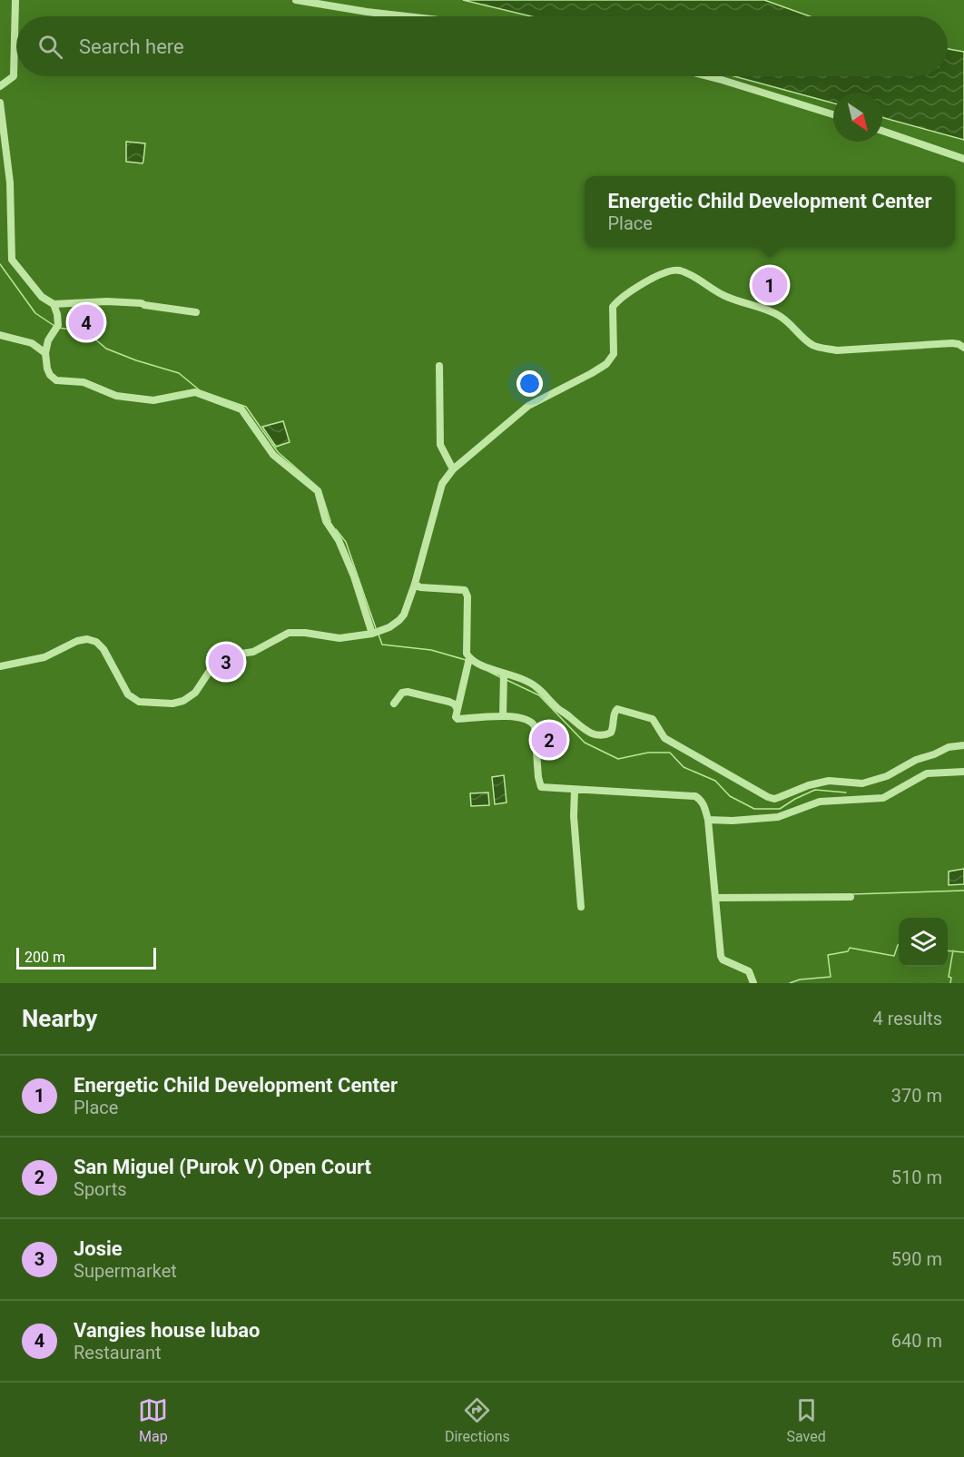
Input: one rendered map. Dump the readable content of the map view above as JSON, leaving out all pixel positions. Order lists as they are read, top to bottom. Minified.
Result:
{"scale_bar":"200 m","north":"bottom right","page":{"search":"Search here","popup":["Energetic Child Development Center","Place"],"pins":["1","4","3","2"],"scale":"200 m","heading":["Nearby","4 results"],"list":[{"mark":"1","name":"Energetic Child Development Center","note":"Place","value":"370 m"},{"mark":"2","name":"San Miguel (Purok V) Open Court","note":"Sports","value":"510 m"},{"mark":"3","name":"Josie","note":"Supermarket","value":"590 m"},{"mark":"4","name":"Vangies house lubao","note":"Restaurant","value":"640 m"}],"nav":["Map","Directions","Saved"]}}
